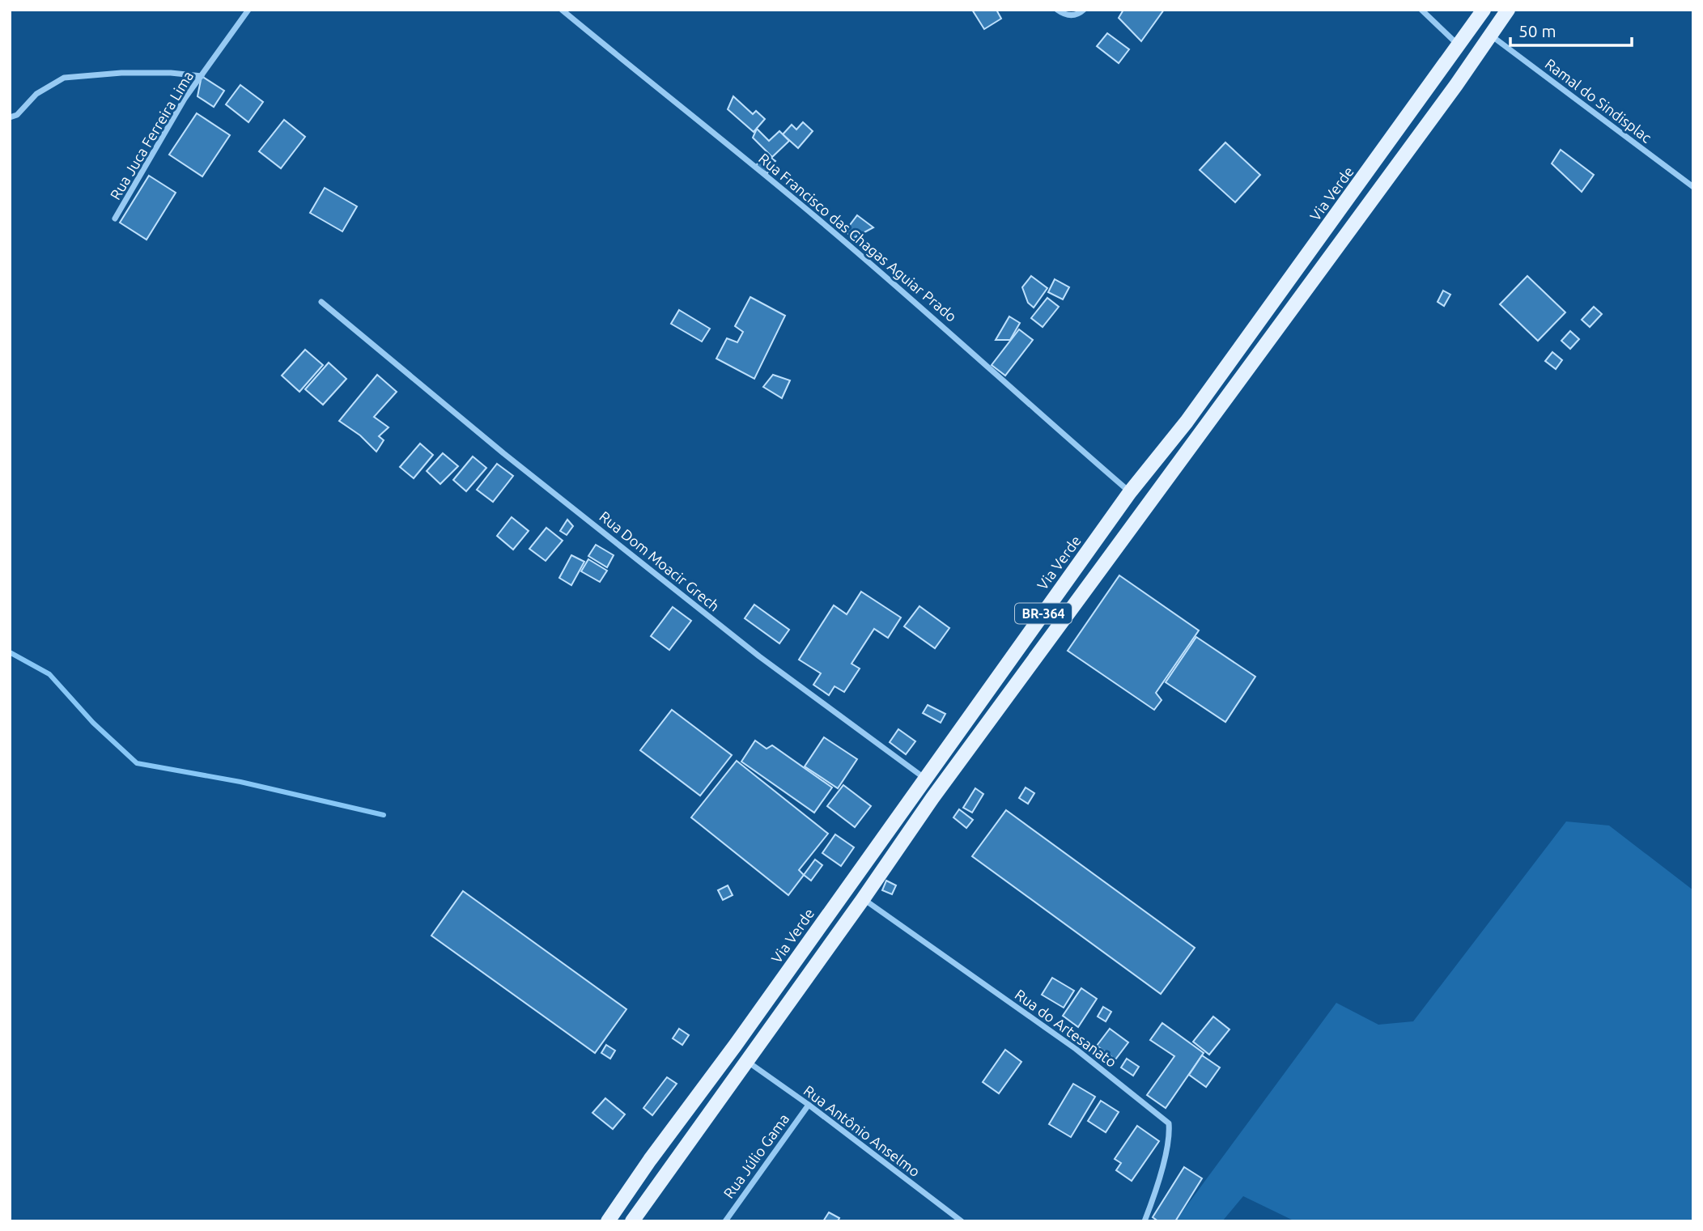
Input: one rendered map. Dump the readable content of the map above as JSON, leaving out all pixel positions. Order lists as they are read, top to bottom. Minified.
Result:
{"streets":{"main road":["Via Verde","BR-364"],"street":["Ramal do Sindisplac","Rua Juca Ferreira Lima","Rua Francisco das Chagas Aguiar Prado","Rua Dom Moacir Grech","Rua do Artesanato","Rua Antônio Anselmo","Rua Júlio Gama"]},"crossings":[["Ramal do Sindisplac","BR-364"],["Via Verde","Rua Francisco das Chagas Aguiar Prado"],["Via Verde","Rua Dom Moacir Grech"],["BR-364","Rua do Artesanato"],["BR-364","Rua Antônio Anselmo"],["Rua Antônio Anselmo","Rua Júlio Gama"]],"scale_bar":"50 m"}
